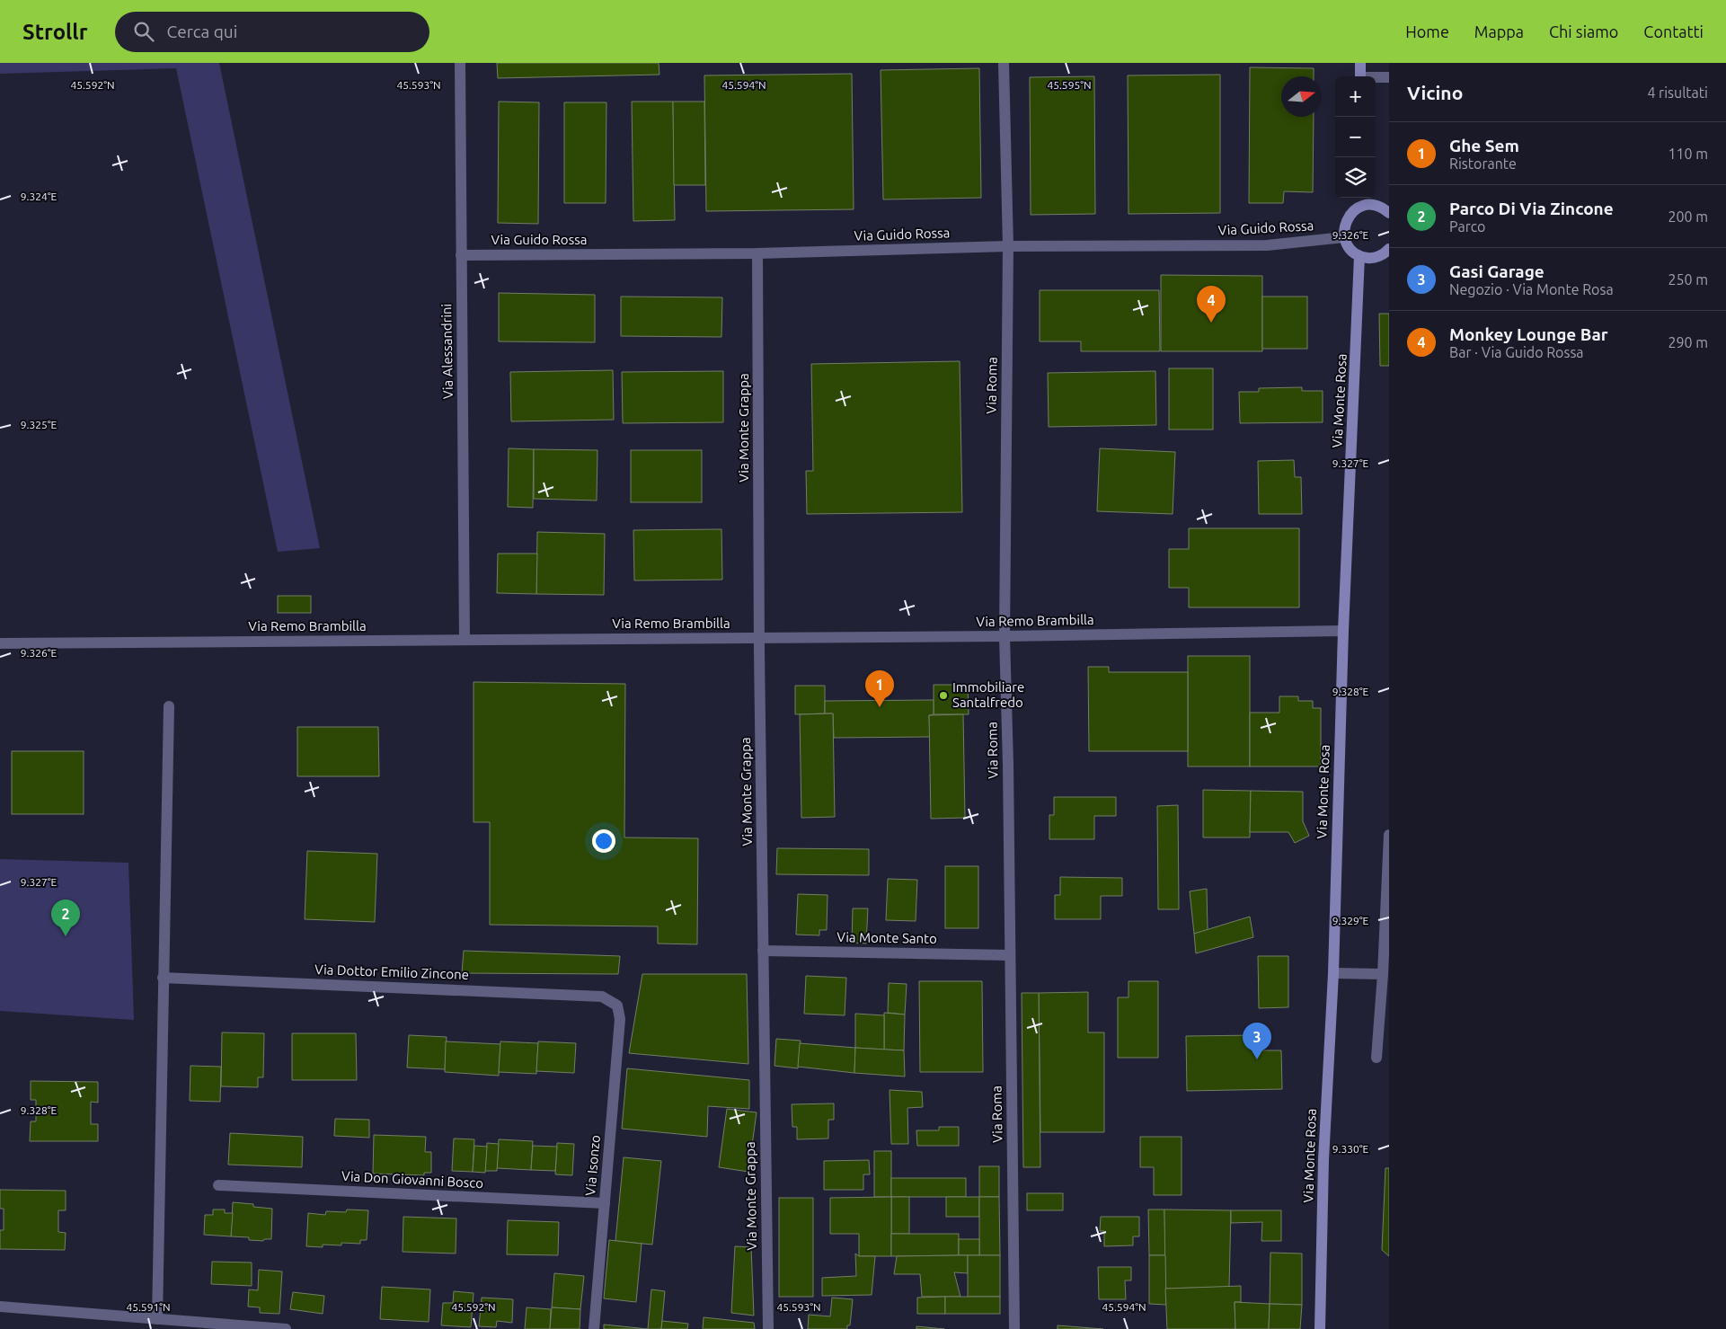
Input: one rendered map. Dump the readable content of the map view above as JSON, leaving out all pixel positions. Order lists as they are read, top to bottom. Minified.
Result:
{"streets":{"street":["Via Guido Rossa","Via Alessandrini","Via Roma","Via Monte Rosa","Via Monte Grappa","Via Remo Brambilla","Via Monte Santo","Via Dottor Emilio Zincone","Via Isonzo","Via Don Giovanni Bosco"]},"crossings":[["Via Guido Rossa","Via Alessandrini"],["Via Guido Rossa","Via Roma"],["Via Guido Rossa","Via Monte Grappa"],["Via Alessandrini","Via Remo Brambilla"],["Via Roma","Via Remo Brambilla"],["Via Roma","Via Monte Santo"],["Via Monte Rosa","Via Remo Brambilla"],["Via Monte Grappa","Via Remo Brambilla"],["Via Monte Grappa","Via Monte Santo"],["Via Dottor Emilio Zincone","Via Isonzo"],["Via Isonzo","Via Don Giovanni Bosco"]],"places":["Immobiliare Santalfredo"],"north":"right","page":{"header":"Strollr","search":"Cerca qui","nav":["Home","Mappa","Chi siamo","Contatti"],"heading":["Vicino","4 risultati"],"map_buttons":["+","−"],"list":[{"mark":"1","name":"Ghe Sem","note":"Ristorante","value":"110 m"},{"mark":"2","name":"Parco Di Via Zincone","note":"Parco","value":"200 m"},{"mark":"3","name":"Gasi Garage","note":"Negozio · Via Monte Rosa","value":"250 m"},{"mark":"4","name":"Monkey Lounge Bar","note":"Bar · Via Guido Rossa","value":"290 m"}],"pins":["4","1","2","3"]},"coordinates":["45.592°N","45.593°N","45.594°N","45.595°N","9.324°E","9.326°E","9.325°E","9.327°E","9.328°E","9.329°E","9.330°E","45.591°N"]}
